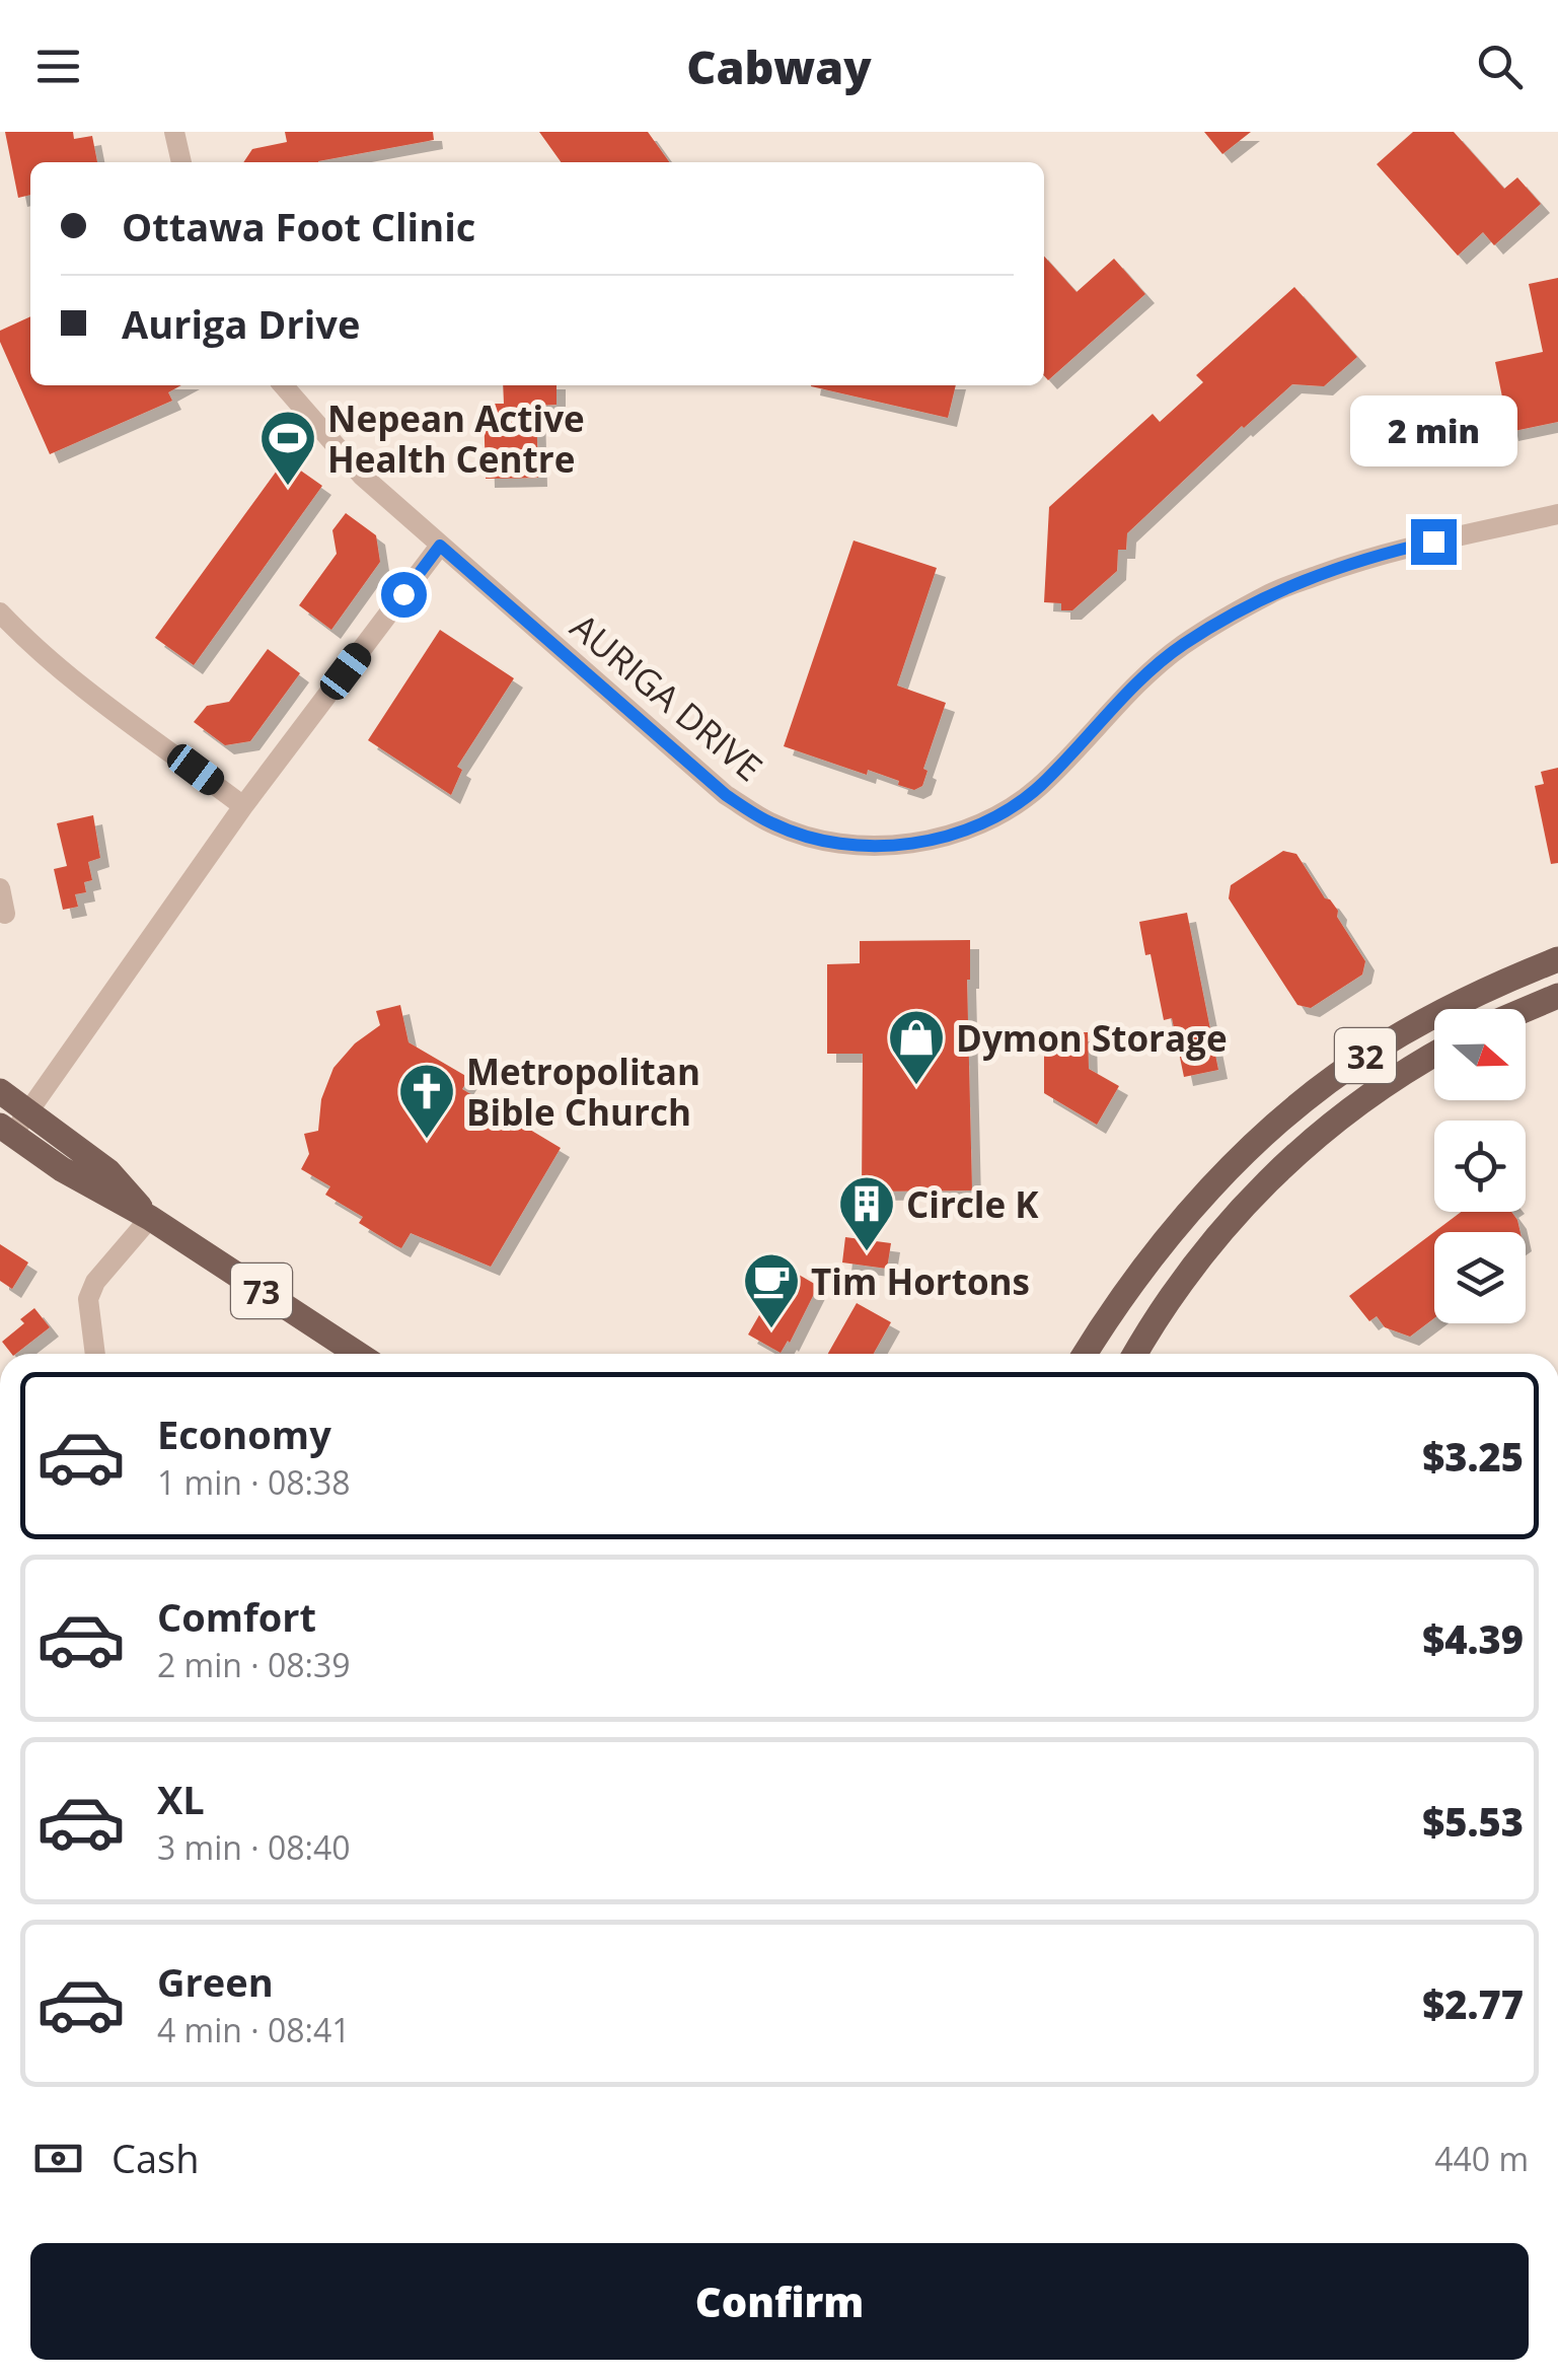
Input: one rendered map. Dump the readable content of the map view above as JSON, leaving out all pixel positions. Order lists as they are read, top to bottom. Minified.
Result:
{"streets":{"main road":["32","73"],"street":["AURIGA DRIVE"]},"places":{"sports":["Nepean Active Health Centre"],"shop":["Dymon Storage"],"church":["Metropolitan Bible Church"],"building":["Circle K"],"cafe":["Tim Hortons"]},"north":"right","page":{"header":"Cabway","banner":["Ottawa Foot Clinic","Auriga Drive"],"bubble":"2 min","list":[{"name":"Economy","note":"1 min · 08:38","value":"$3.25"},{"name":"Comfort","note":"2 min · 08:39","value":"$4.39"},{"name":"XL","note":"3 min · 08:40","value":"$5.53"},{"name":"Green","note":"4 min · 08:41","value":"$2.77"}],"pay":["Cash","440 m"],"buttons":"Confirm"}}
